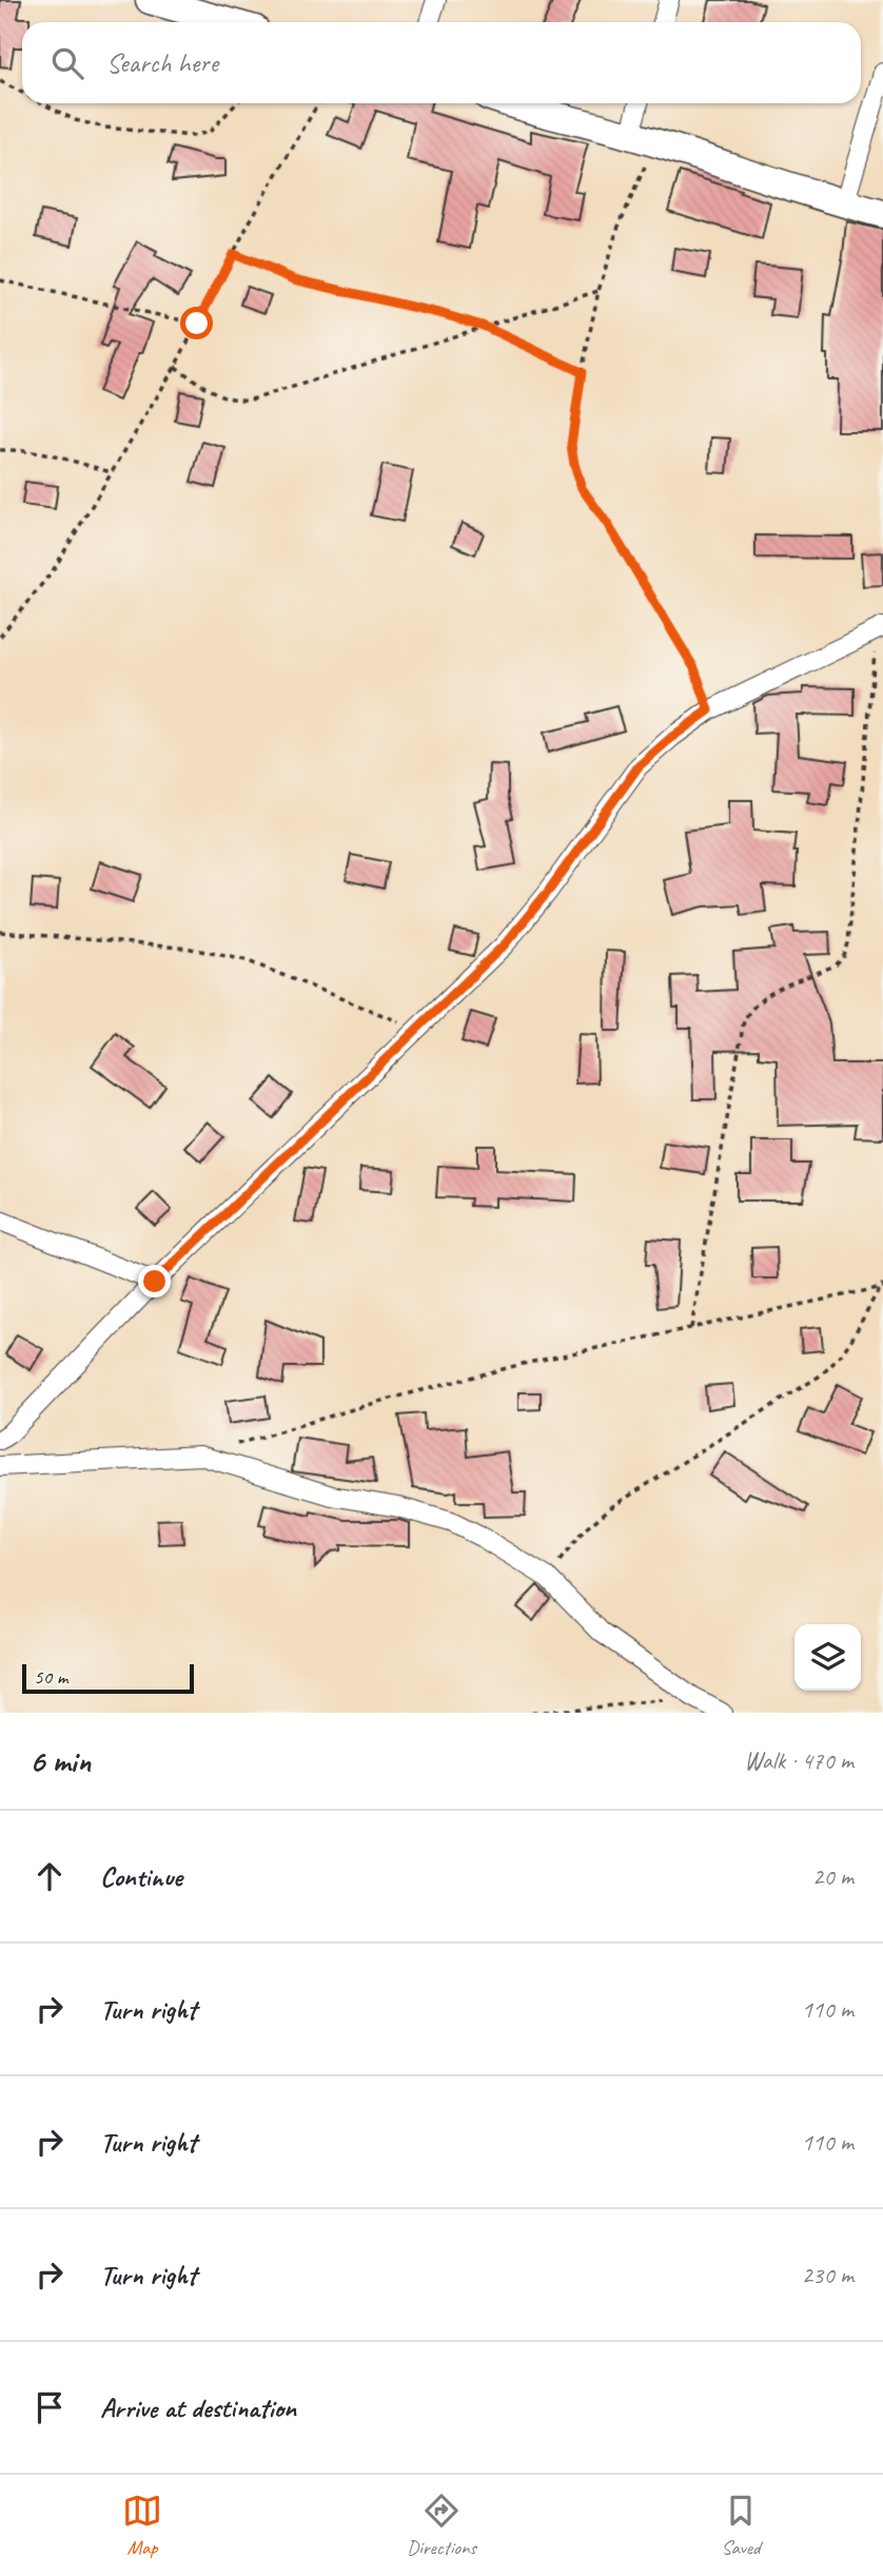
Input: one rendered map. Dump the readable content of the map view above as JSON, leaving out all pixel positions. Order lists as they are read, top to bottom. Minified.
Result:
{"scale_bar":"50 m","page":{"search":"Search here","scale":"50 m","heading":["6 min","Walk · 470 m"],"list":[["Continue","20 m"],["Turn right","110 m"],["Turn right","110 m"],["Turn right","230 m"],"Arrive at destination"],"nav":["Map","Directions","Saved"]}}
